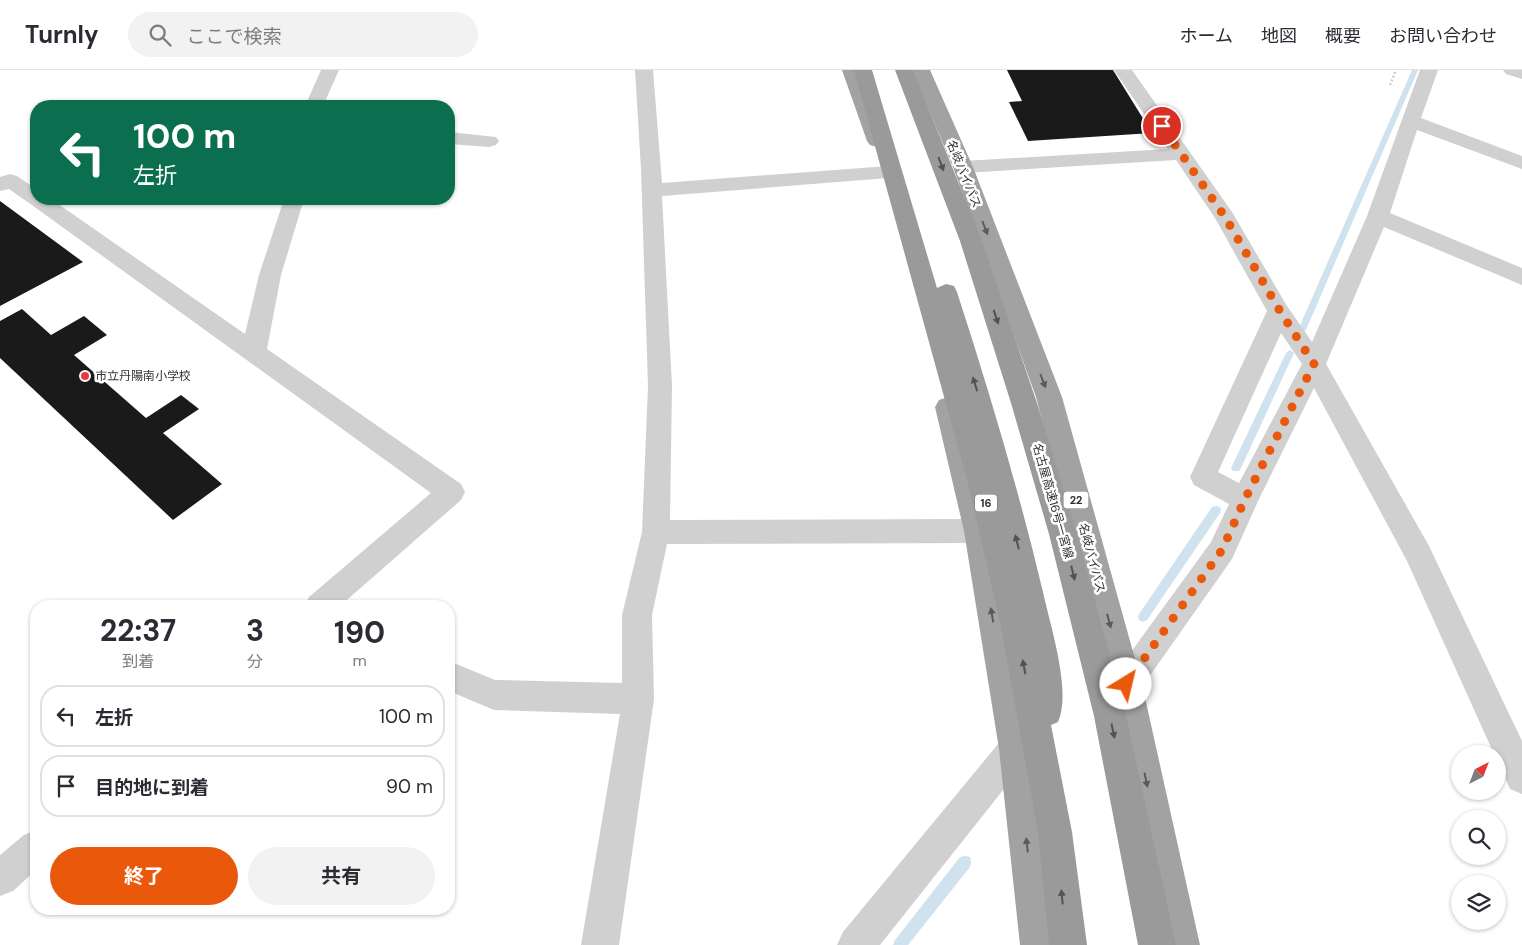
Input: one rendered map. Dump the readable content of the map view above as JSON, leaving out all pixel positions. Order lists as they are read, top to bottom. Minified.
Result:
{"streets":{"highway":["名岐バイパス","22","名古屋高速16号一宮線","16"]},"crossings":[["名岐バイパス","名古屋高速16号一宮線"]],"places":["市立丹陽南小学校"],"north":"top right","page":{"header":"Turnly","search":"ここで検索","nav":["ホーム","地図","概要","お問い合わせ"],"turn":["100 m","左折"],"eta":["22:37","到着","3","分","190","m"],"list":[{"name":"左折","value":"100 m"},{"name":"目的地に到着","value":"90 m"}],"buttons":["終了","共有"]}}
